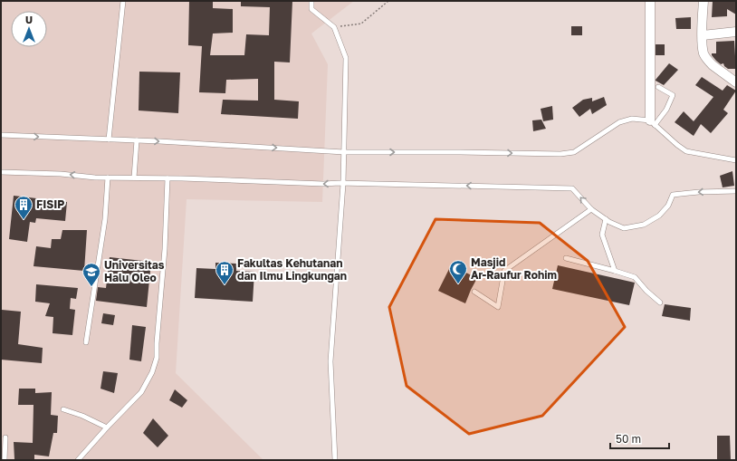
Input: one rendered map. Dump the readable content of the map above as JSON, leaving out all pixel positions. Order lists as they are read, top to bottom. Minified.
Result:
{"places":{"building":["FISIP","Fakultas Kehutanan dan Ilmu Lingkungan"],"mosque":["Masjid Ar-Raufur Rohim"],"school or university":["Universitas Halu Oleo"]},"scale_bar":"50 m","north":"top"}
